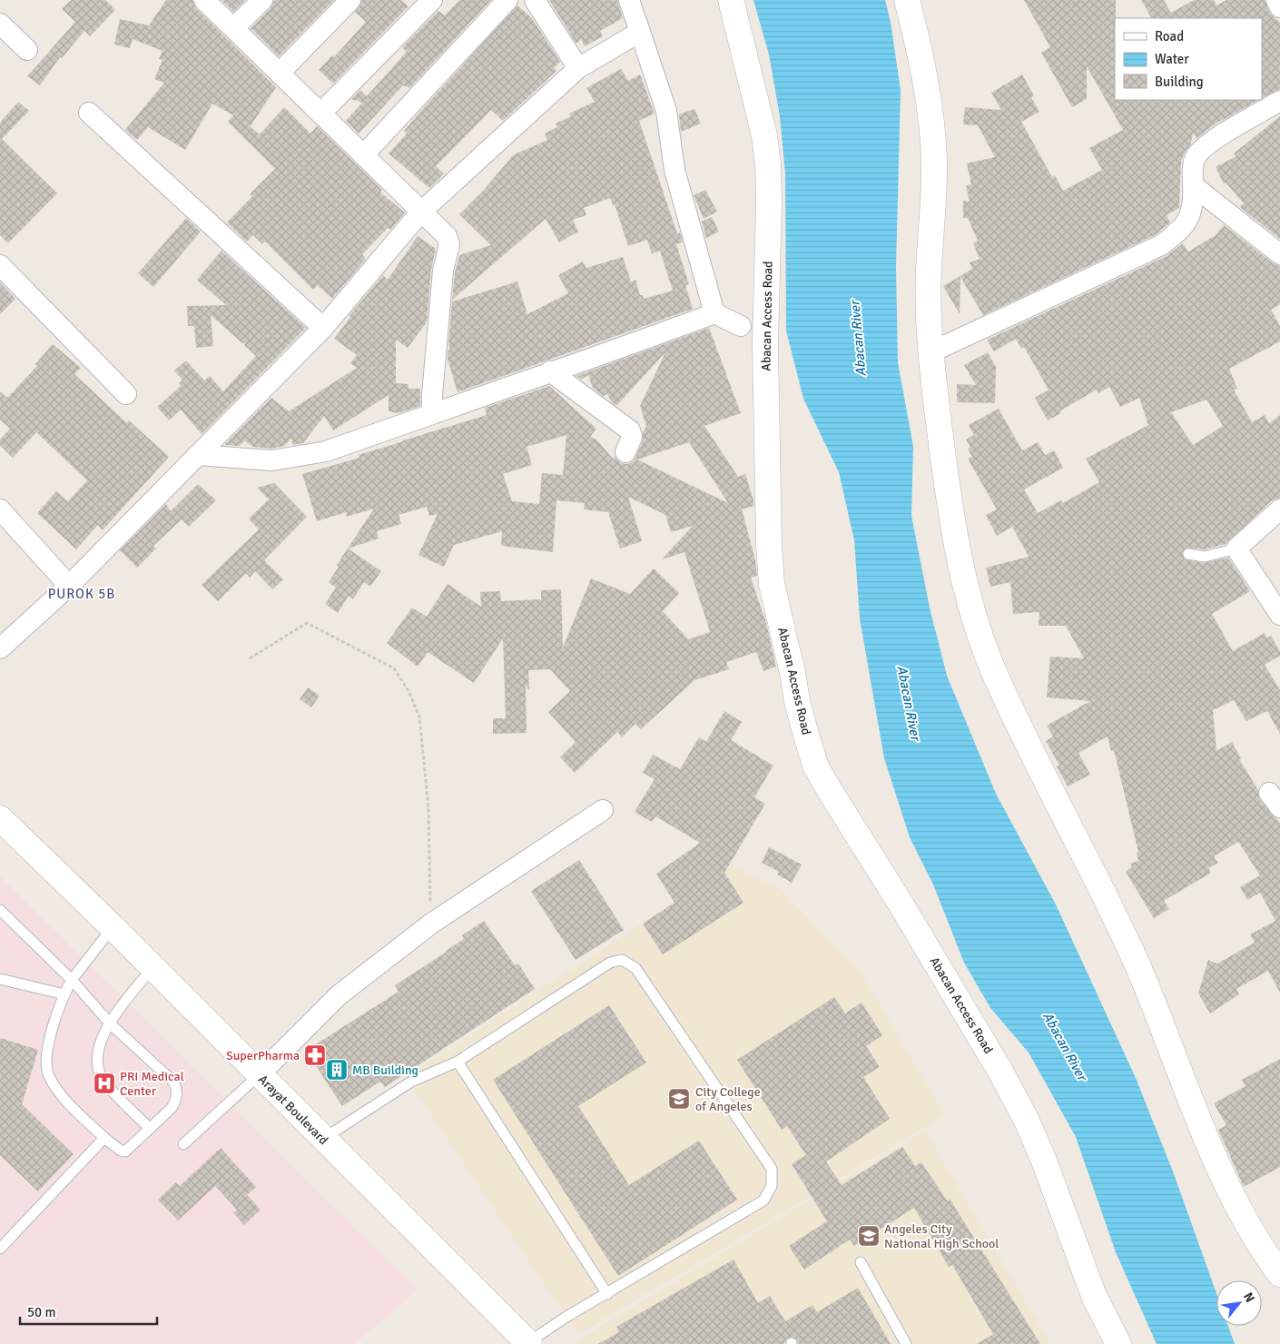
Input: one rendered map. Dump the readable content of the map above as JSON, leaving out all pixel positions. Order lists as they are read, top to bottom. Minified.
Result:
{"streets":{"street":["Abacan Access Road","Arayat Boulevard"]},"districts":["PUROK 5B"],"water":["Abacan River"],"places":{"pharmacy":["SuperPharma"],"building":["MB Building"],"hospital":["PRI Medical Center"],"school or university":["City College of Angeles","Angeles City National High School"]},"legend":["Road","Water","Building"],"scale_bar":"50 m","north":"top right"}
